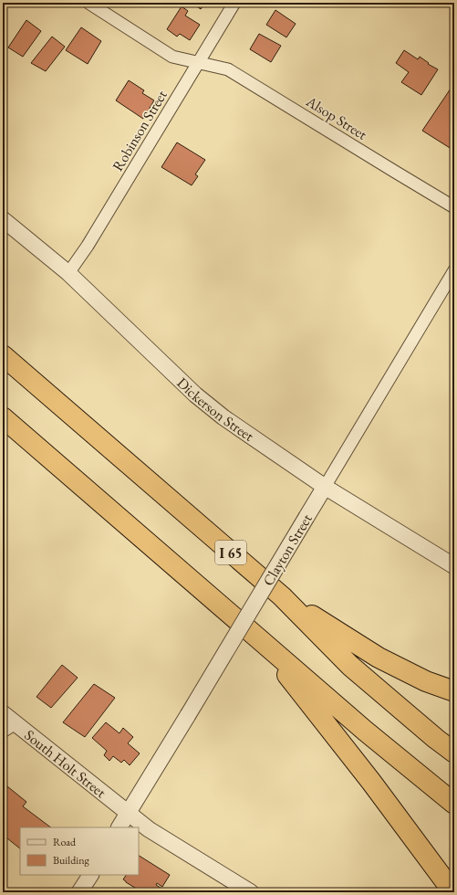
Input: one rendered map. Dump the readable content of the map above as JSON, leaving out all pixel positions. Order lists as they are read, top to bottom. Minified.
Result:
{"streets":{"highway":["I 65"],"street":["Alsop Street","Robinson Street","Dickerson Street","Clayton Street","South Holt Street"]},"crossings":[["Alsop Street","Robinson Street"],["Robinson Street","Dickerson Street"],["Dickerson Street","Clayton Street"],["Clayton Street","South Holt Street"]],"legend":["Road","Building"]}
